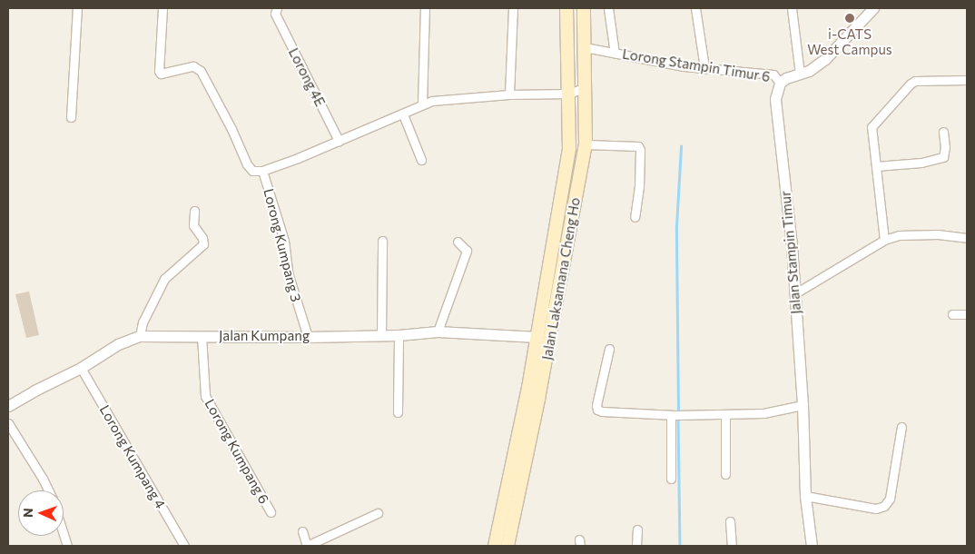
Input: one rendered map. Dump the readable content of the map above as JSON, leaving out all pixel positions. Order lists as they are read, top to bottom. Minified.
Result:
{"streets":{"main road":["Jalan Laksamana Cheng Ho"],"street":["Lorong Stampin Timur 6","Lorong 4E","Lorong Kumpang 3","Jalan Stampin Timur","Jalan Kumpang","Lorong Kumpang 6","Lorong Kumpang 4"]},"crossings":[["Lorong Stampin Timur 6","Jalan Stampin Timur"],["Lorong Stampin Timur 6","Jalan Laksamana Cheng Ho"],["Lorong Kumpang 3","Jalan Kumpang"],["Jalan Laksamana Cheng Ho","Jalan Kumpang"],["Jalan Kumpang","Lorong Kumpang 6"],["Jalan Kumpang","Lorong Kumpang 4"]],"places":["i-CATS West Campus"],"north":"left"}
